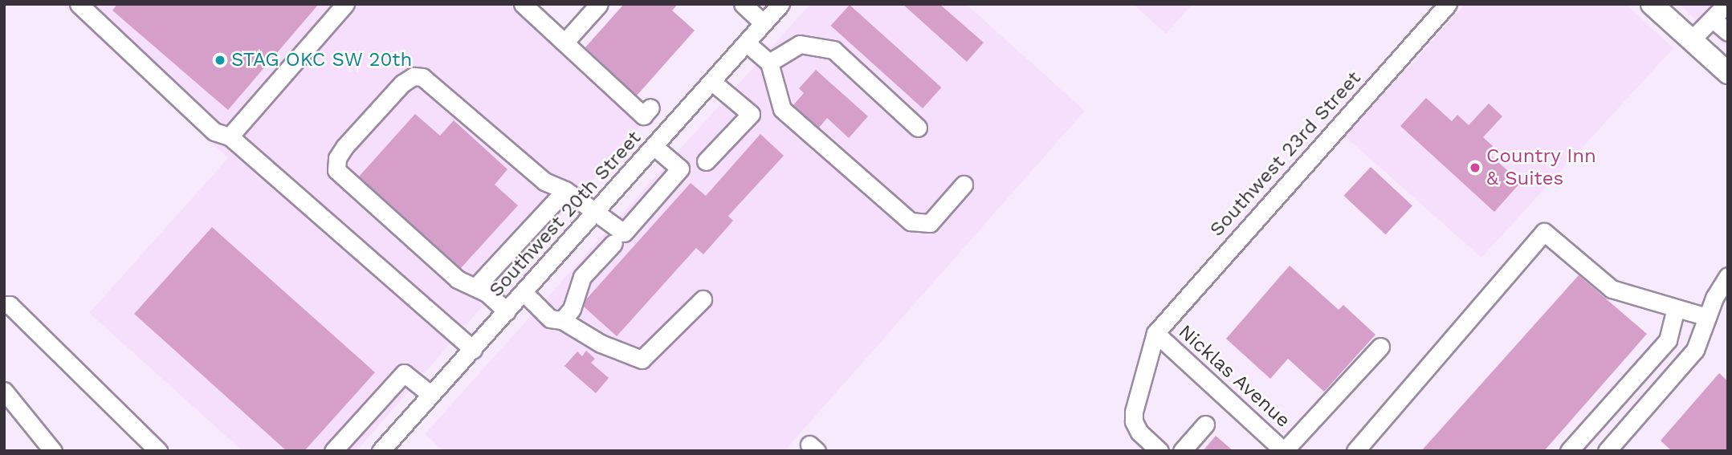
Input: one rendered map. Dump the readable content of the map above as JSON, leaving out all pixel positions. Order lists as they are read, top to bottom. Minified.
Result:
{"streets":{"street":["Southwest 23rd Street","Southwest 20th Street","Nicklas Avenue"]},"crossings":[["Southwest 23rd Street","Nicklas Avenue"]],"places":["STAG OKC SW 20th","Country Inn & Suites"]}
